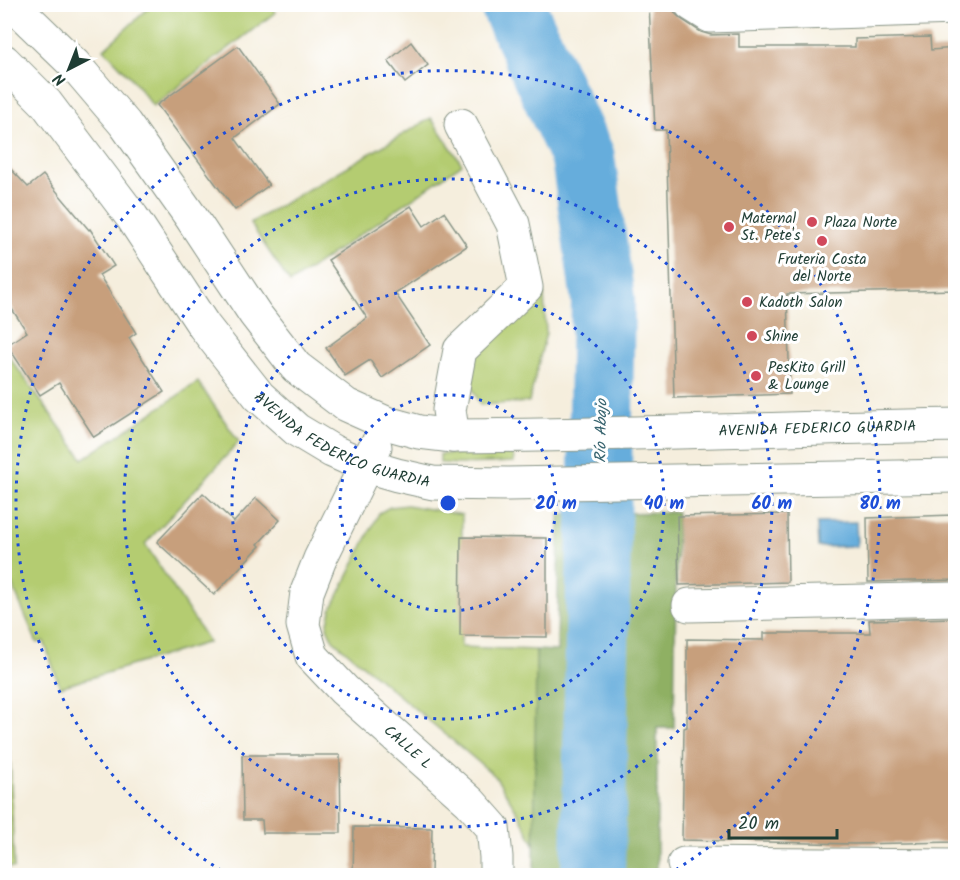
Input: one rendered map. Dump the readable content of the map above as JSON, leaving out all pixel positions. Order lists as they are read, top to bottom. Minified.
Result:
{"streets":{"street":["AVENIDA FEDERICO GUARDIA","CALLE L"]},"crossings":[["AVENIDA FEDERICO GUARDIA","CALLE L"]],"water":["Río Abajo"],"places":["Plaza Norte","Maternal St. Pete's","Fruteria Costa del Norte","Kadoth Salon","Shine","PesKito Grill & Lounge"],"scale_bar":"20 m","north":"bottom left","rings":["20 m","40 m","60 m","80 m"]}
